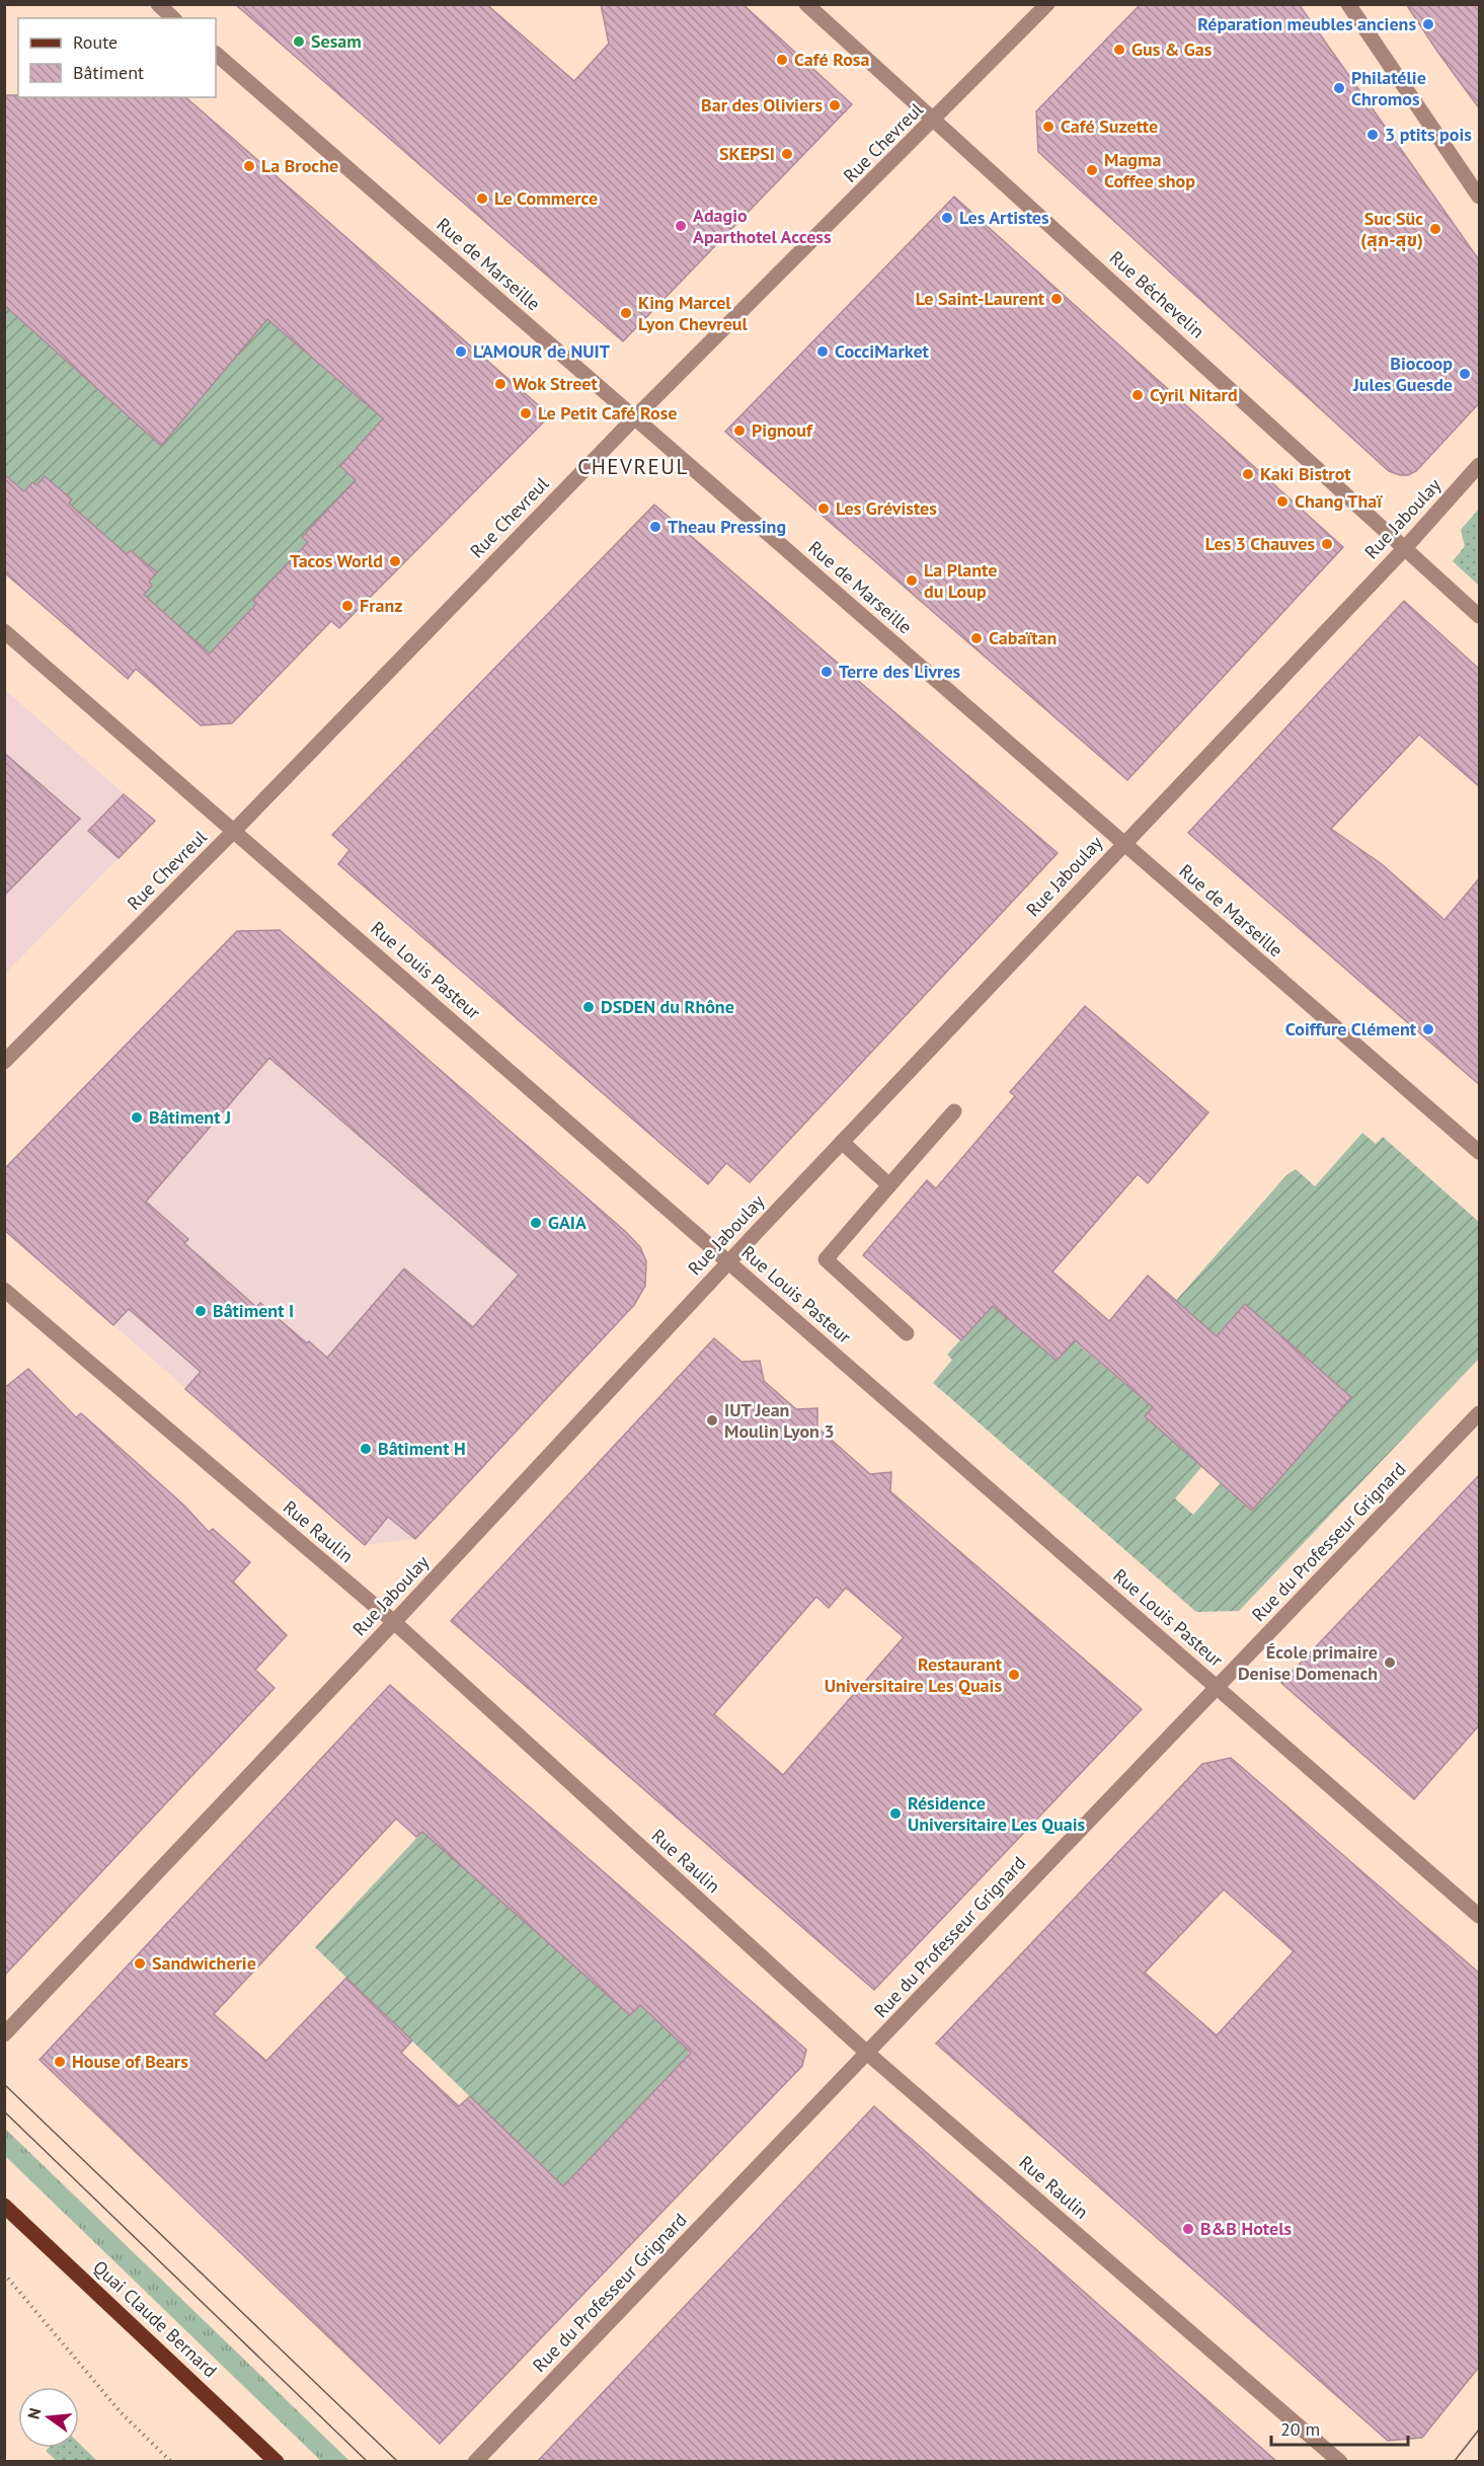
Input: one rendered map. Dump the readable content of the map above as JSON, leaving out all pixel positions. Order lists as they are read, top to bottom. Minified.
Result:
{"streets":{"main road":["Quai Claude Bernard"],"street":["Rue Chevreul","Rue de Marseille","Rue Béchevelin","Rue Jaboulay","Rue Louis Pasteur","Rue Raulin","Rue du Professeur Grignard"]},"crossings":[["Rue Chevreul","Rue de Marseille"],["Rue Chevreul","Rue Béchevelin"],["Rue Chevreul","Rue Louis Pasteur"],["Rue de Marseille","Rue Jaboulay"],["Rue Béchevelin","Rue Jaboulay"],["Rue Jaboulay","Rue Louis Pasteur"],["Rue Jaboulay","Rue Raulin"],["Rue Louis Pasteur","Rue du Professeur Grignard"],["Rue Raulin","Rue du Professeur Grignard"]],"districts":["CHEVREUL"],"places":["Réparation meubles anciens","Sesam","Gus & Gas","Café Rosa","Philatélie Chromos","Bar des Oliviers","Café Suzette","3 ptits pois","SKEPSI","La Broche","Magma Coffee shop","Le Commerce","Les Artistes","Adagio Aparthotel Access","Suc Süc (สุก-สุข)","Le Saint-Laurent","King Marcel Lyon Chevreul","L'AMOUR de NUIT","CocciMarket","Biocoop Jules Guesde","Wok Street","Cyril Nitard","Le Petit Café Rose","Pignouf","Kaki Bistrot","Chang Thaï","Les Grévistes","Theau Pressing","Les 3 Chauves","Tacos World","La Plante du Loup","Franz","Cabaïtan","Terre des Livres","DSDEN du Rhône","Coiffure Clément","Bâtiment J","GAIA","Bâtiment I","IUT Jean Moulin Lyon 3","Bâtiment H","École primaire Denise Domenach","Restaurant Universitaire Les Quais","Résidence Universitaire Les Quais","Sandwicherie","House of Bears","B&B Hotels"],"legend":["Route","Bâtiment"],"scale_bar":"20 m","north":"left"}
